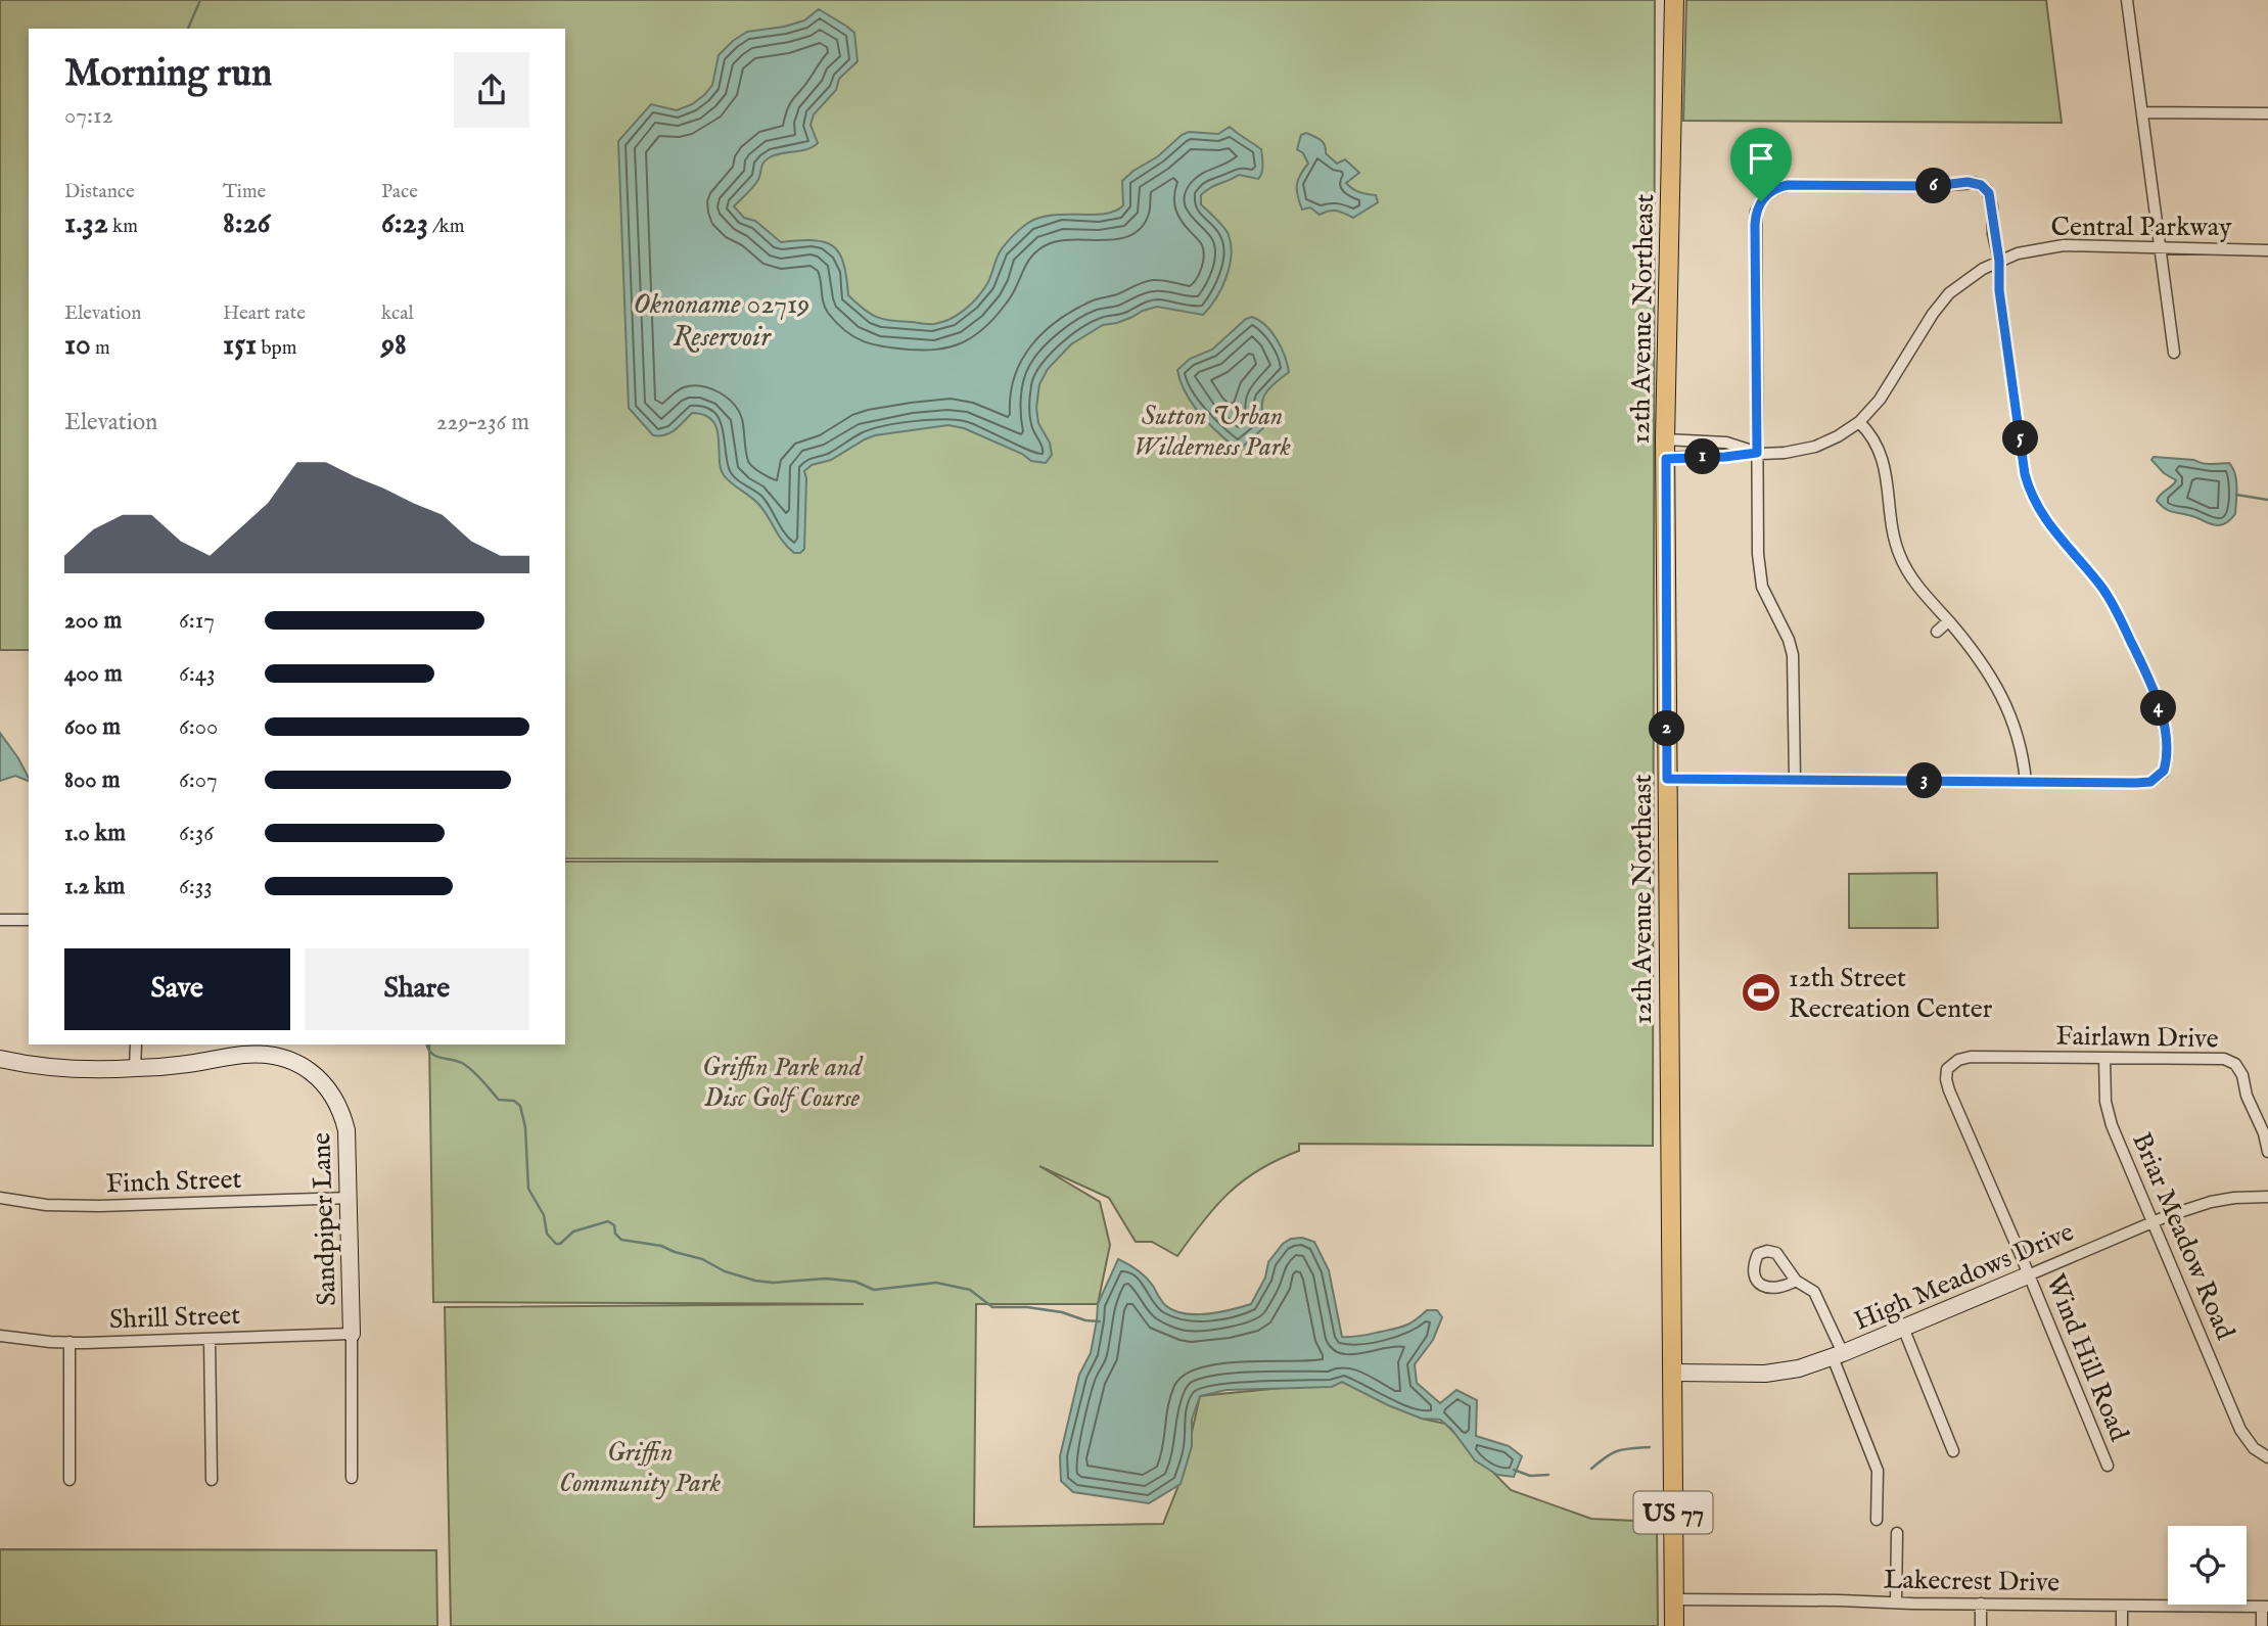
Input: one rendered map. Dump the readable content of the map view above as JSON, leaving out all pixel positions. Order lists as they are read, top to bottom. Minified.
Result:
{"streets":{"main road":["12th Avenue Northeast","US 77"],"street":["Central Parkway","Fairlawn Drive","Finch Street","Sandpiper Lane","Briar Meadow Road","High Meadows Drive","Shrill Street","Wind Hill Road","Lakecrest Drive"]},"crossings":[["Central Parkway","12th Avenue Northeast"],["12th Avenue Northeast","High Meadows Drive"],["12th Avenue Northeast","Lakecrest Drive"],["Fairlawn Drive","Briar Meadow Road"],["Fairlawn Drive","Wind Hill Road"],["Finch Street","Sandpiper Lane"],["Sandpiper Lane","Shrill Street"],["Briar Meadow Road","High Meadows Drive"],["High Meadows Drive","Wind Hill Road"]],"water":["Oknoname 02719 Reservoir"],"parks":["Sutton Urban Wilderness Park","Griffin Park and Disc Golf Course","Griffin Community Park"],"places":{"sports":["12th Street Recreation Center"]},"page":{"heading":["Morning run","07:12"],"stats":[["Distance","1.32 km"],["Time","8:26"],["Pace","6:23 /km"],["Elevation","10 m"],["Heart rate","151 bpm"],["kcal","98"]],"pins":["6","5","1","4","2","3"],"chart":["Elevation","229–236 m"],"list":[{"name":"200 m","note":"6:17"},{"name":"400 m","note":"6:43"},{"name":"600 m","note":"6:00"},{"name":"800 m","note":"6:07"},{"name":"1.0 km","note":"6:36"},{"name":"1.2 km","note":"6:33"}],"buttons":["Save","Share"]}}
